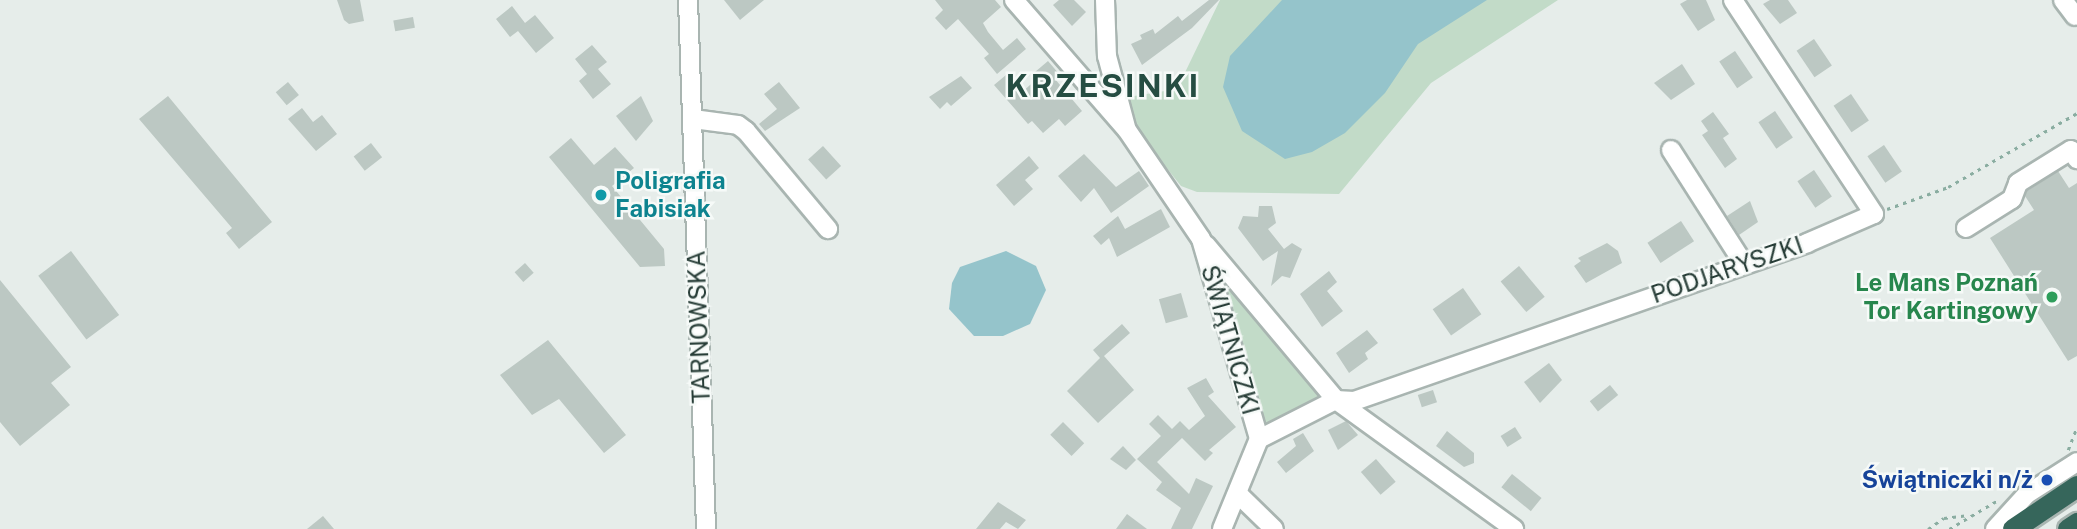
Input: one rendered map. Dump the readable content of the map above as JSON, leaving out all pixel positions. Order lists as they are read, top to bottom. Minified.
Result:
{"streets":{"street":["PODJARYSZKI","TARNOWSKA","ŚWIĄTNICZKI"]},"crossings":[["PODJARYSZKI","ŚWIĄTNICZKI"]],"districts":["KRZESINKI"],"places":["Poligrafia Fabisiak","Le Mans Poznań Tor Kartingowy","Świątniczki n/ż"]}
